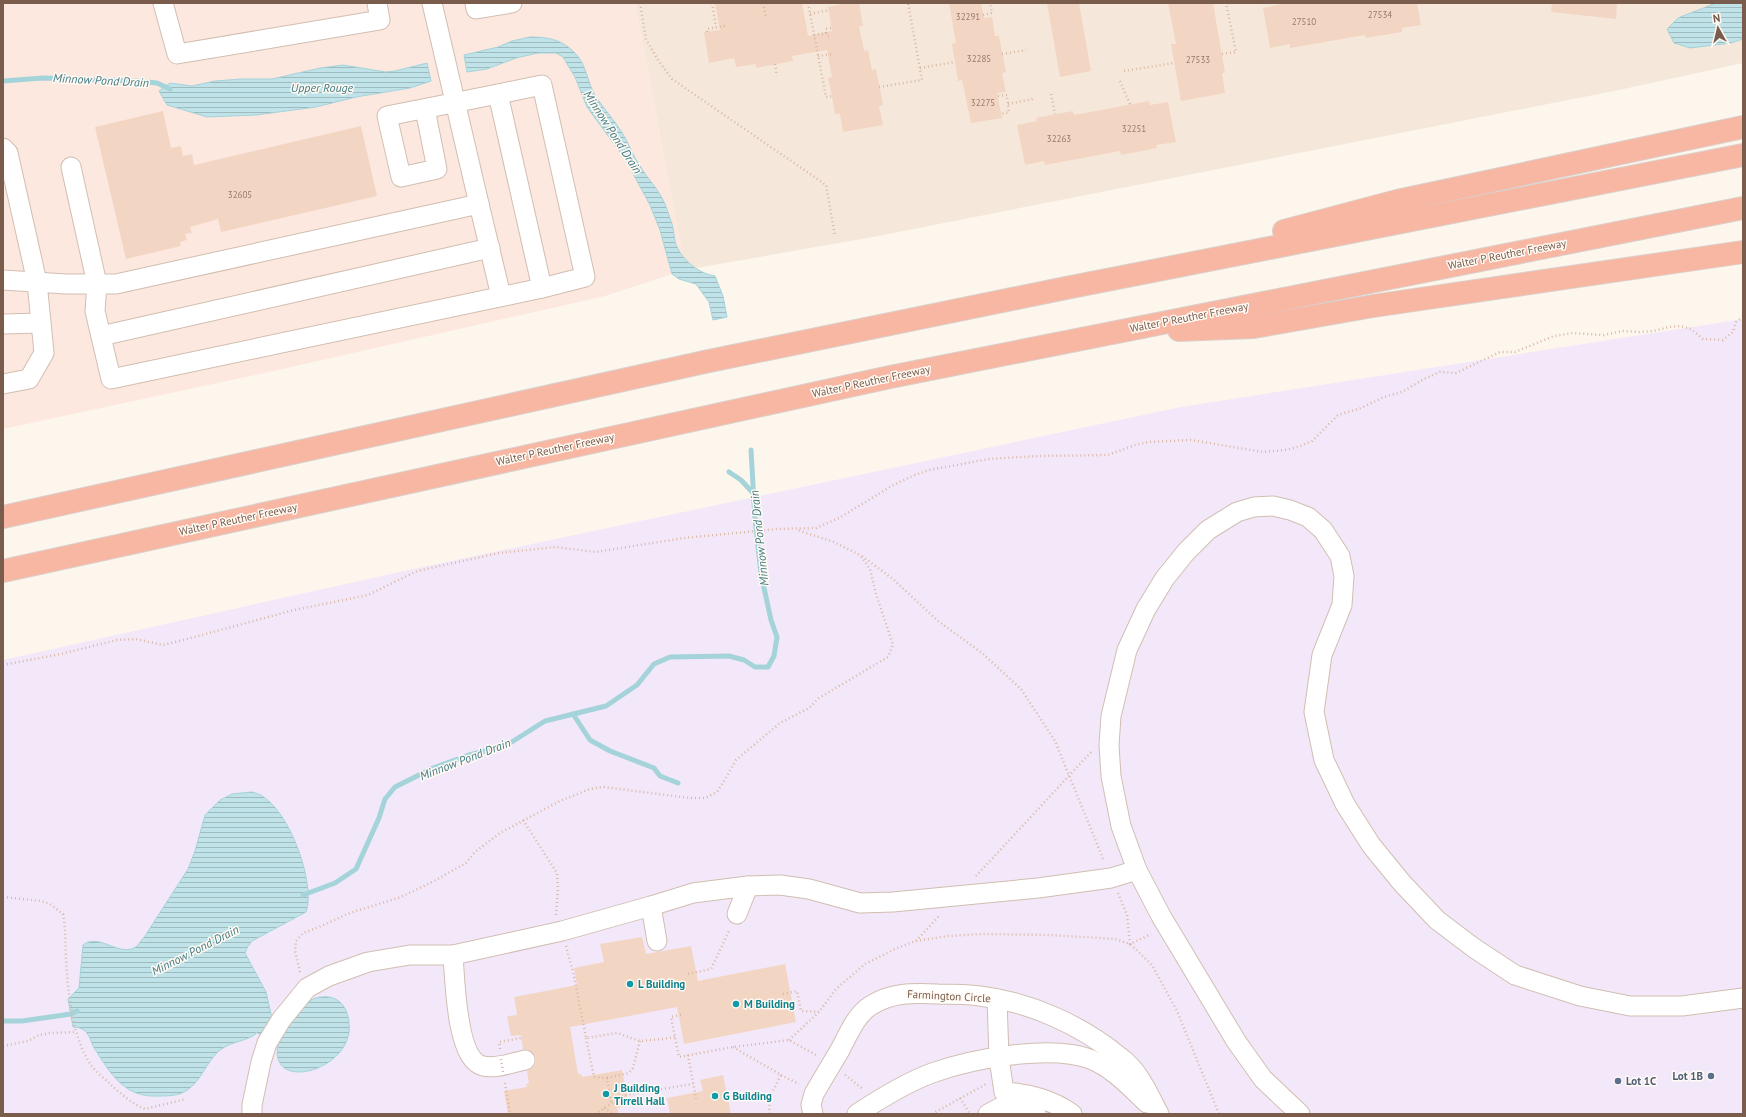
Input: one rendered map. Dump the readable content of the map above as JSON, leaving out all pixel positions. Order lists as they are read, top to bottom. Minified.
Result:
{"streets":{"highway":["Walter P Reuther Freeway"],"street":["Farmington Circle"]},"water":["Minnow Pond Drain","Upper Rouge"],"places":["L Building","M Building","Lot 1B","Lot 1C","J Building Tirrell Hall","G Building"],"house_numbers":["27534","32291","27510","32285","27533","32275","32251","32263","32605"],"north":"top"}
